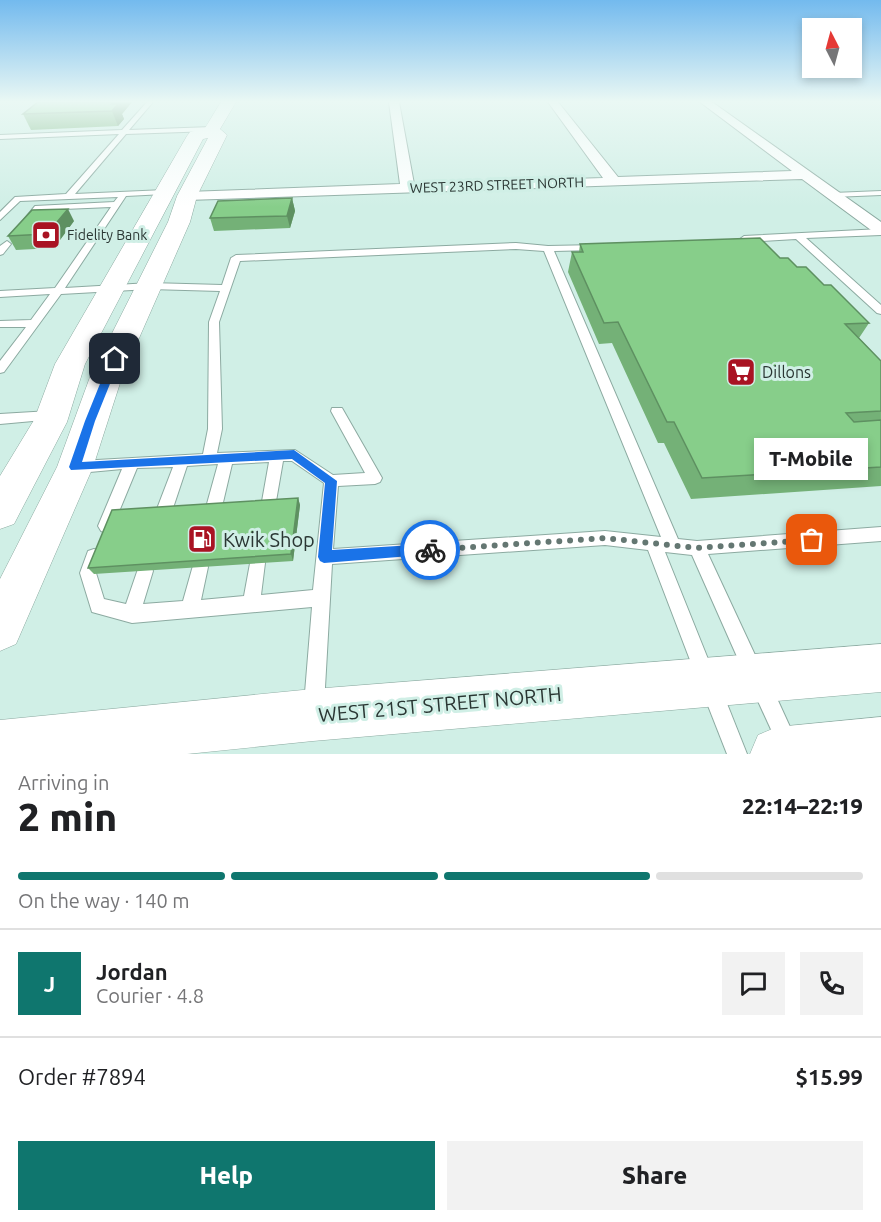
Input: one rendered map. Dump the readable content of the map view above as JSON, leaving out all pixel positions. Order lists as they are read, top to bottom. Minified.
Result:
{"streets":{"main road":["WEST 21ST STREET NORTH"],"street":["WEST 23RD STREET NORTH"]},"places":{"bank":["Fidelity Bank"],"supermarket":["Dillons"],"fuel station":["Kwik Shop"],"other":["T-Mobile"]},"north":"top","page":{"bubble":"T-Mobile","heading":["2 min","Arriving in","22:14–22:19"],"panel":["Jordan","Courier · 4.8","Order #7894","$15.99"],"bar":"On the way · 140 m","round":"J","buttons":["Help","Share"]}}
